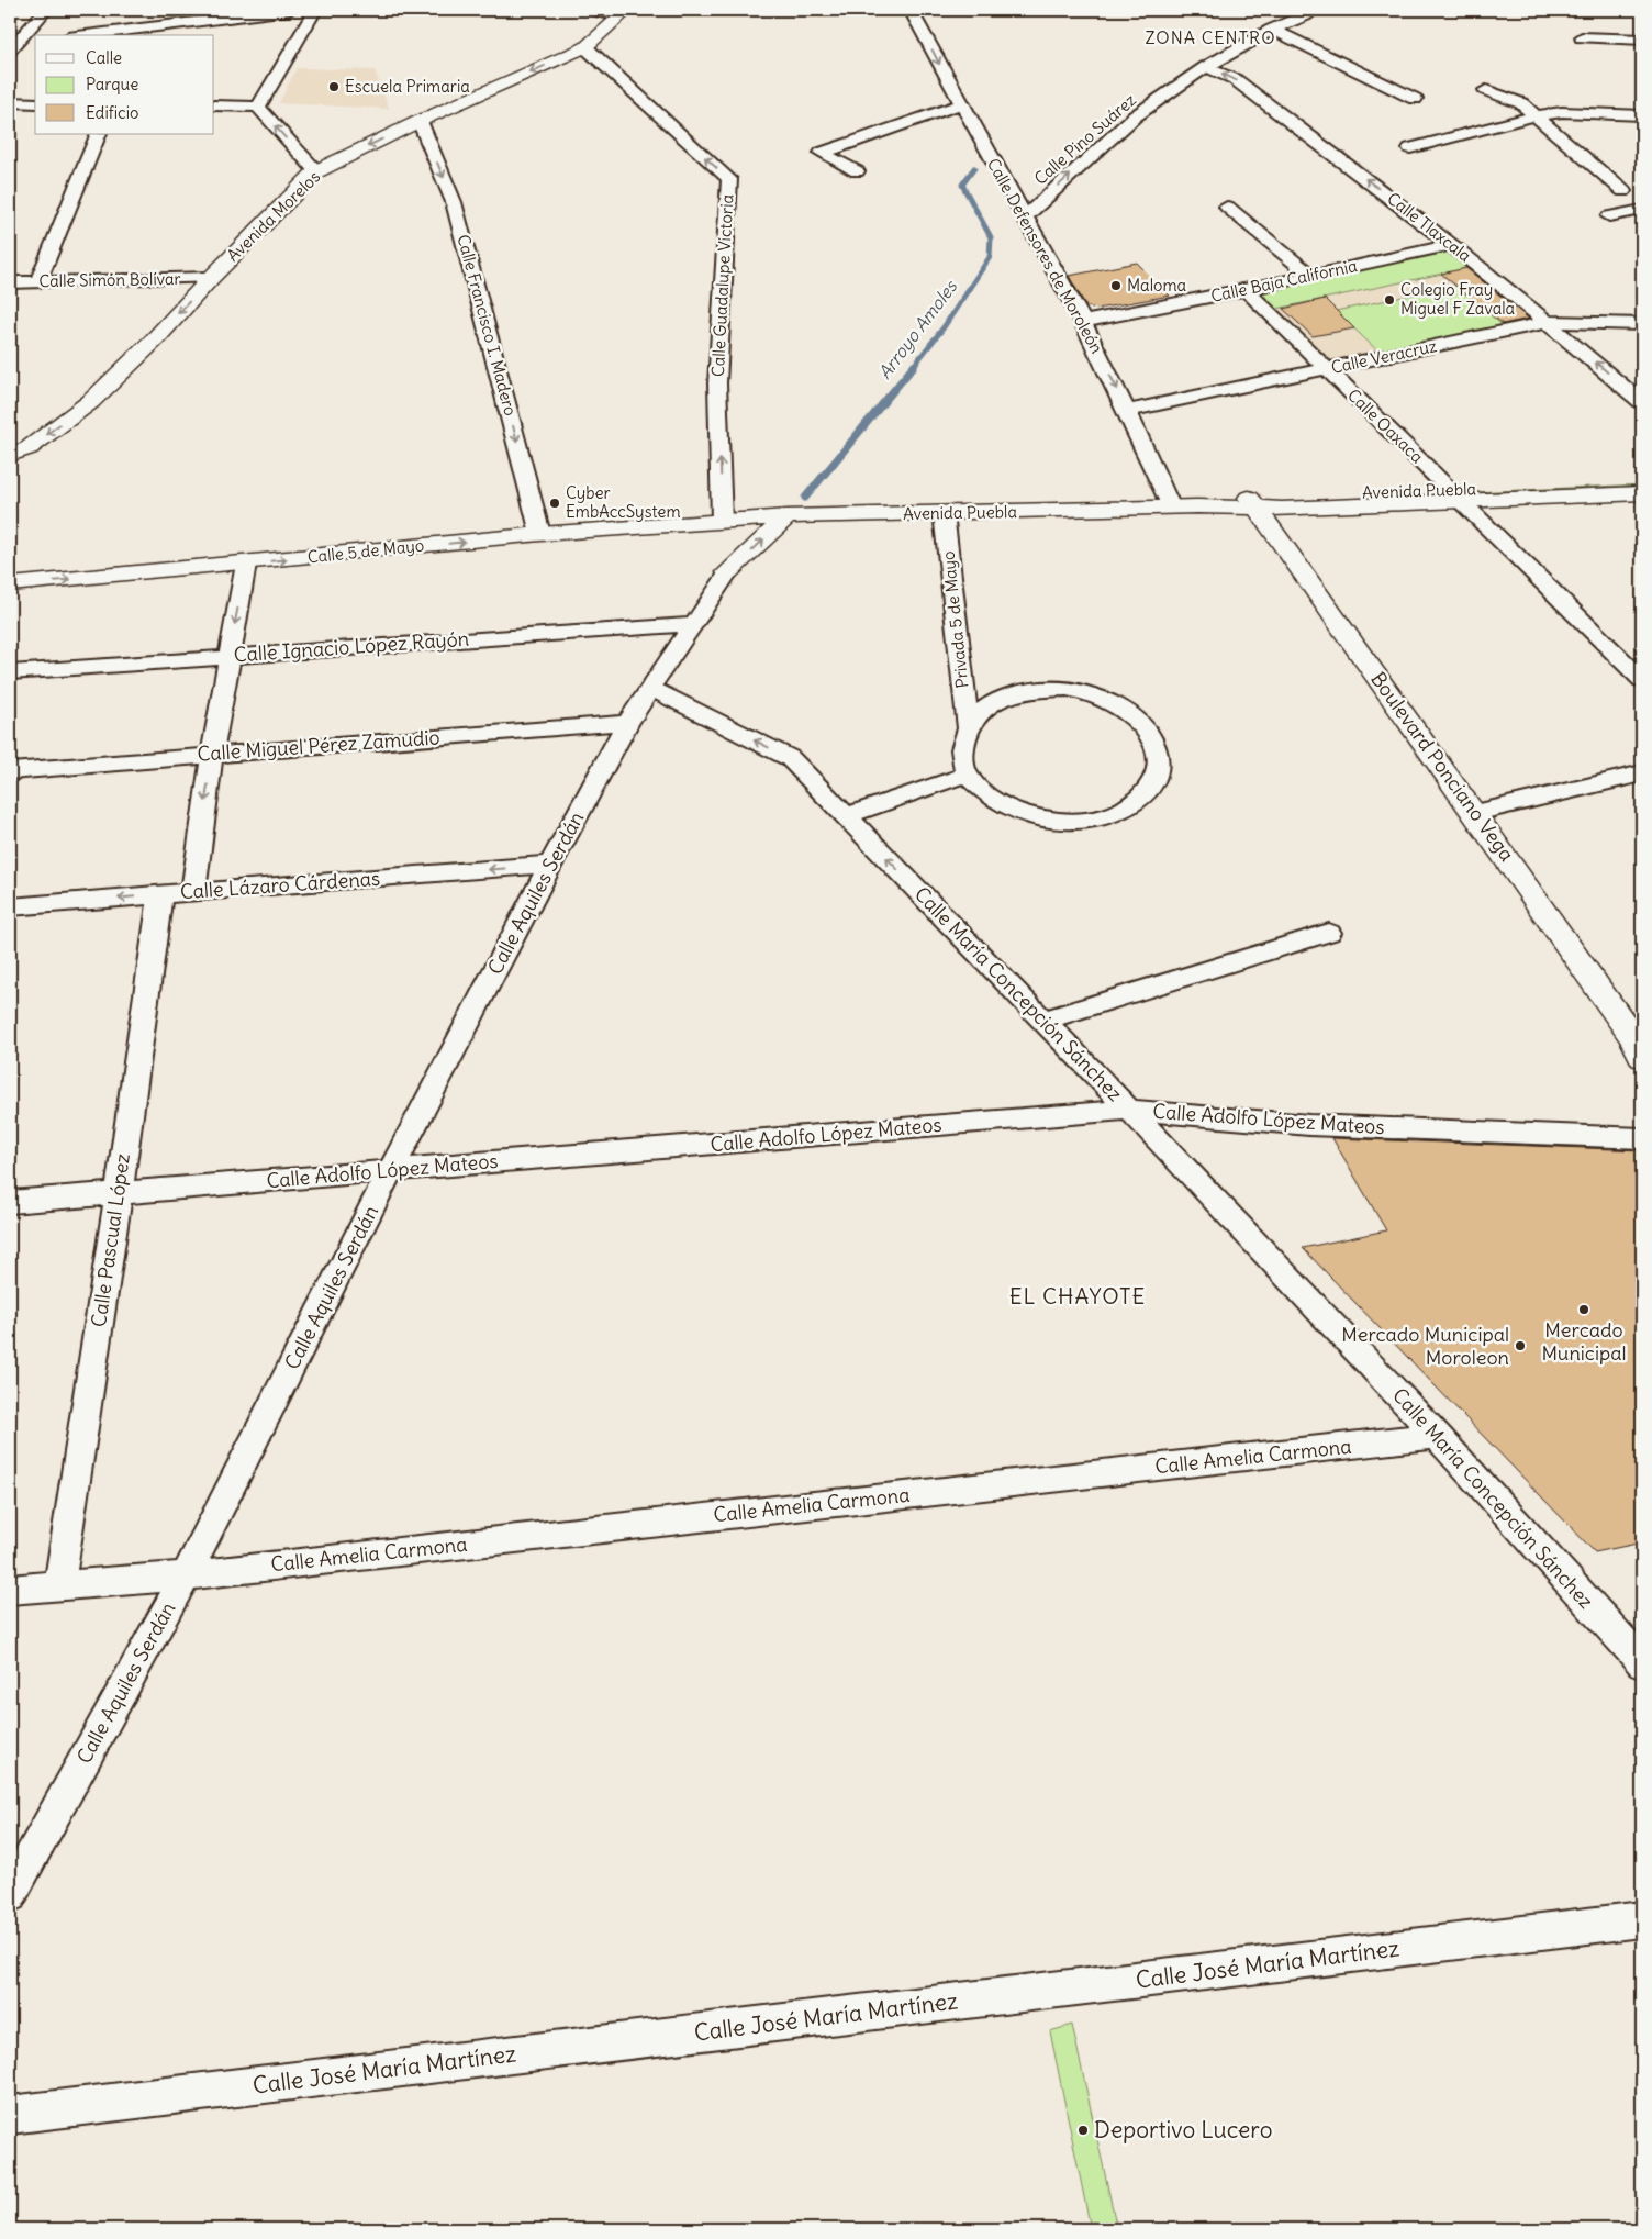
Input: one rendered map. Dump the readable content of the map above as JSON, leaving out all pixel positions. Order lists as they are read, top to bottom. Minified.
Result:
{"streets":{"street":["Calle Pino Suárez","Avenida Morelos","Calle Tlaxcala","Calle Defensores de Moroleón","Calle Simón Bolívar","Calle Baja California","Calle Guadalupe Victoria","Calle Francisco I. Madero","Calle Veracruz","Calle Oaxaca","Avenida Puebla","Calle 5 de Mayo","Privada 5 de Mayo","Calle Ignacio López Rayón","Calle Miguel Pérez Zamudio","Boulevard Ponciano Vega","Calle Lázaro Cárdenas","Calle Aquiles Serdán","Calle María Concepción Sánchez","Calle Adolfo López Mateos","Calle Pascual López","Calle Amelia Carmona","Calle José María Martínez"]},"crossings":[["Calle Pino Suárez","Calle Tlaxcala"],["Calle Pino Suárez","Calle Defensores de Moroleón"],["Avenida Morelos","Calle Simón Bolívar"],["Avenida Morelos","Calle Guadalupe Victoria"],["Avenida Morelos","Calle Francisco I. Madero"],["Calle Tlaxcala","Calle Baja California"],["Calle Tlaxcala","Calle Veracruz"],["Calle Defensores de Moroleón","Calle Baja California"],["Calle Defensores de Moroleón","Calle Veracruz"],["Calle Defensores de Moroleón","Avenida Puebla"],["Calle Baja California","Calle Oaxaca"],["Calle Guadalupe Victoria","Avenida Puebla"],["Calle Guadalupe Victoria","Calle 5 de Mayo"],["Calle Francisco I. Madero","Calle 5 de Mayo"],["Calle Veracruz","Calle Oaxaca"],["Calle Oaxaca","Avenida Puebla"],["Avenida Puebla","Calle 5 de Mayo"],["Avenida Puebla","Privada 5 de Mayo"],["Avenida Puebla","Boulevard Ponciano Vega"],["Avenida Puebla","Calle Aquiles Serdán"],["Calle Ignacio López Rayón","Calle Aquiles Serdán"],["Calle Miguel Pérez Zamudio","Calle Aquiles Serdán"],["Calle Lázaro Cárdenas","Calle Aquiles Serdán"],["Calle Lázaro Cárdenas","Calle Pascual López"],["Calle Aquiles Serdán","Calle María Concepción Sánchez"],["Calle Aquiles Serdán","Calle Adolfo López Mateos"],["Calle Aquiles Serdán","Calle Amelia Carmona"],["Calle María Concepción Sánchez","Calle Adolfo López Mateos"],["Calle María Concepción Sánchez","Calle Amelia Carmona"],["Calle Adolfo López Mateos","Calle Pascual López"],["Calle Pascual López","Calle Amelia Carmona"]],"one_way":["Calle Pino Suárez","Avenida Morelos","Calle Guadalupe Victoria","Calle Francisco I. Madero","Calle 5 de Mayo","Calle Lázaro Cárdenas","Calle María Concepción Sánchez"],"districts":["ZONA CENTRO","EL CHAYOTE"],"water":["Arroyo Amoles"],"places":["Escuela Primaria","Maloma","Colegio Fray Miguel F Zavala","Cyber EmbAccSystem","Mercado Municipal","Mercado Municipal Moroleon","Deportivo Lucero"],"legend":["Calle","Parque","Edificio"]}
